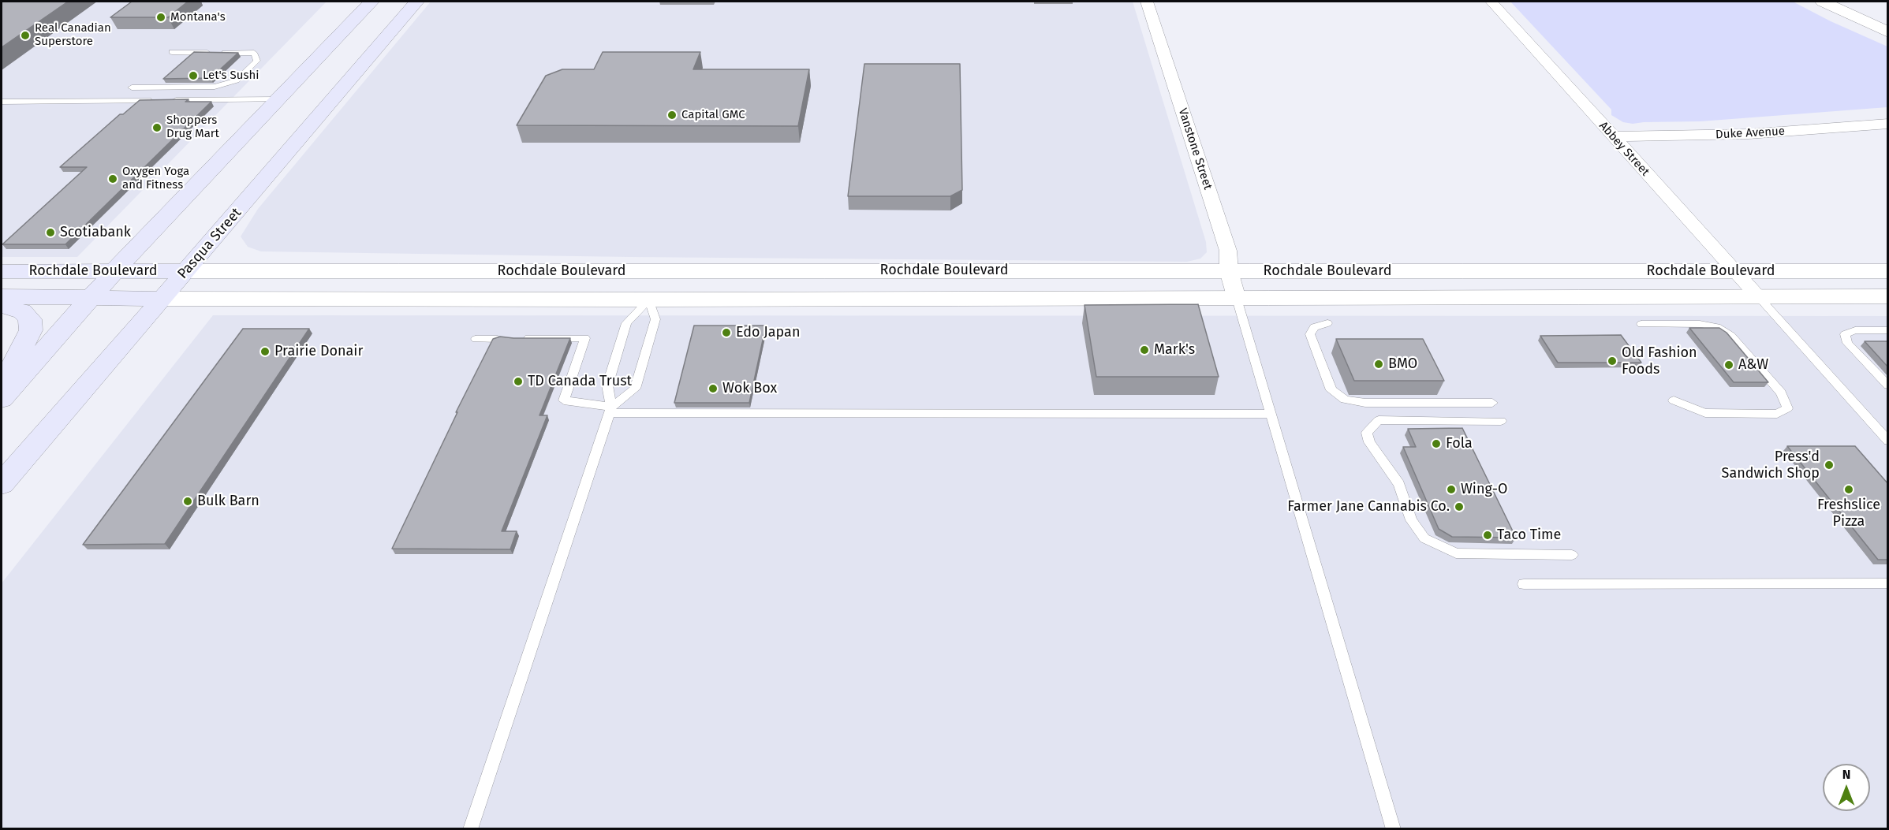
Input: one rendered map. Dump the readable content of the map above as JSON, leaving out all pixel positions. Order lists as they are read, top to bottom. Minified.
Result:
{"streets":{"main road":["Pasqua Street","Rochdale Boulevard"],"street":["Duke Avenue","Vanstone Street","Abbey Street"]},"crossings":[["Duke Avenue","Abbey Street"],["Vanstone Street","Rochdale Boulevard"],["Abbey Street","Rochdale Boulevard"],["Pasqua Street","Rochdale Boulevard"]],"places":["Montana's","Real Canadian Superstore","Let's Sushi","Capital GMC","Shoppers Drug Mart","Oxygen Yoga and Fitness","Scotiabank","Edo Japan","Mark's","Prairie Donair","Old Fashion Foods","BMO","A&W","TD Canada Trust","Wok Box","Fola","Press'd Sandwich Shop","Wing-O","Freshslice Pizza","Bulk Barn","Farmer Jane Cannabis Co.","Taco Time"],"north":"top"}
